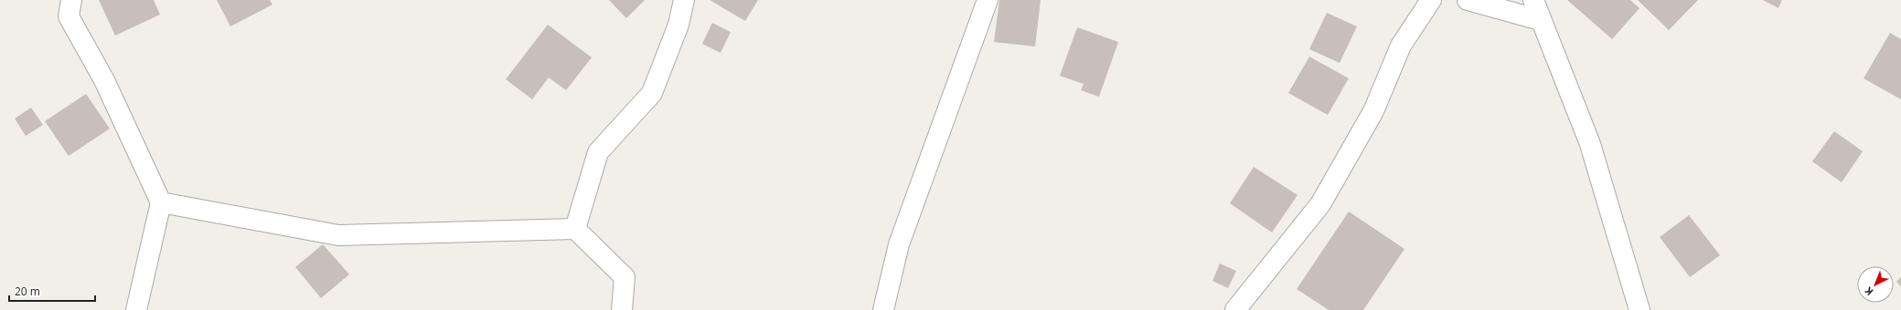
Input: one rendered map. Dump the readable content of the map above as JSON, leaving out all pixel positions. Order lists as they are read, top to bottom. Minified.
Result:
{"scale_bar":"20 m","north":"bottom left"}
